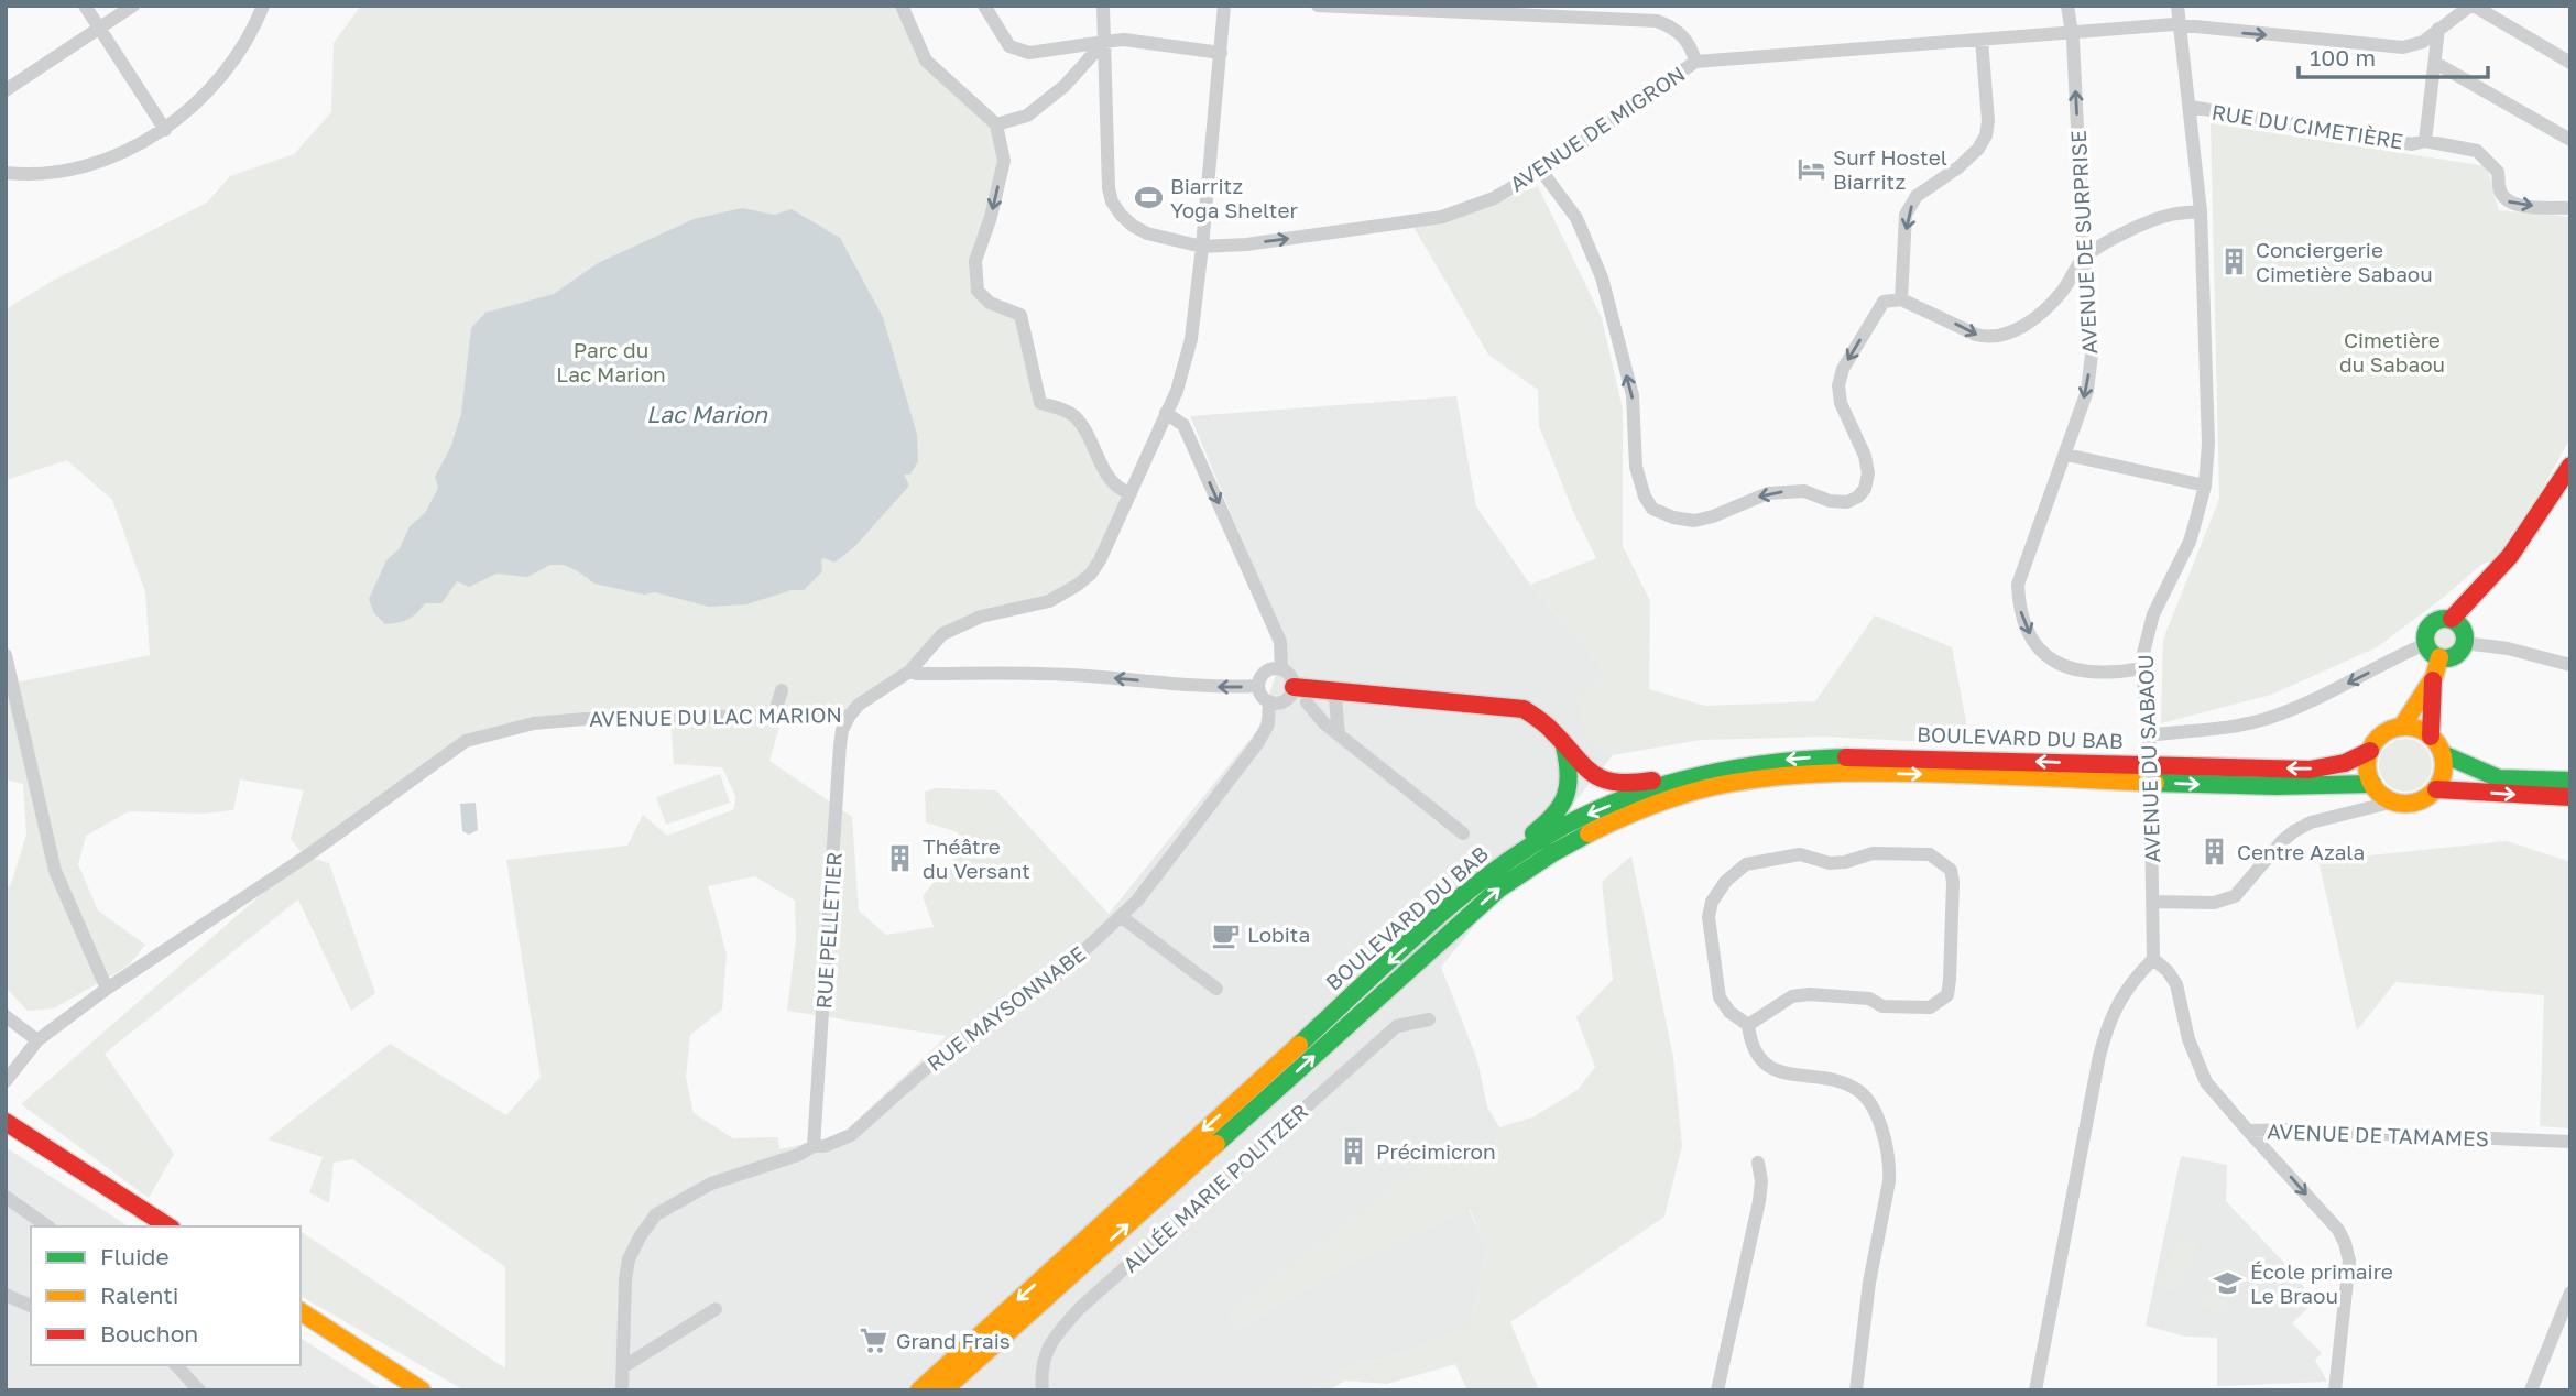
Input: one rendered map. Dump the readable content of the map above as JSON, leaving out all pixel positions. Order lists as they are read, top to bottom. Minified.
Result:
{"streets":{"main road":["BOULEVARD DU BAB"],"street":["RUE DU CIMETIÈRE","AVENUE DE MIGRON","AVENUE DE SURPRISE","AVENUE DU LAC MARION","AVENUE DU SABAOU","RUE PELLETIER","RUE MAYSONNABE","AVENUE DE TAMAMES","ALLÉE MARIE POLITZER"]},"crossings":[["RUE DU CIMETIÈRE","AVENUE DU SABAOU"],["AVENUE DE MIGRON","AVENUE DE SURPRISE"],["AVENUE DE MIGRON","AVENUE DU LAC MARION"],["AVENUE DE MIGRON","AVENUE DU SABAOU"],["AVENUE DE SURPRISE","AVENUE DU SABAOU"],["AVENUE DU LAC MARION","RUE PELLETIER"],["AVENUE DU SABAOU","AVENUE DE TAMAMES"],["RUE PELLETIER","RUE MAYSONNABE"]],"one_way":["AVENUE DE MIGRON"],"water":["Lac Marion"],"parks":["Cimetière du Sabaou","Parc du Lac Marion"],"places":{"hotel":["Surf Hostel Biarritz"],"sports":["Biarritz Yoga Shelter"],"building":["Conciergerie Cimetière Sabaou","Centre Azala","Théâtre du Versant","Précimicron"],"cafe":["Lobita"],"school or university":["École primaire Le Braou"],"supermarket":["Grand Frais"]},"legend":["Fluide","Ralenti","Bouchon"],"scale_bar":"100 m"}
